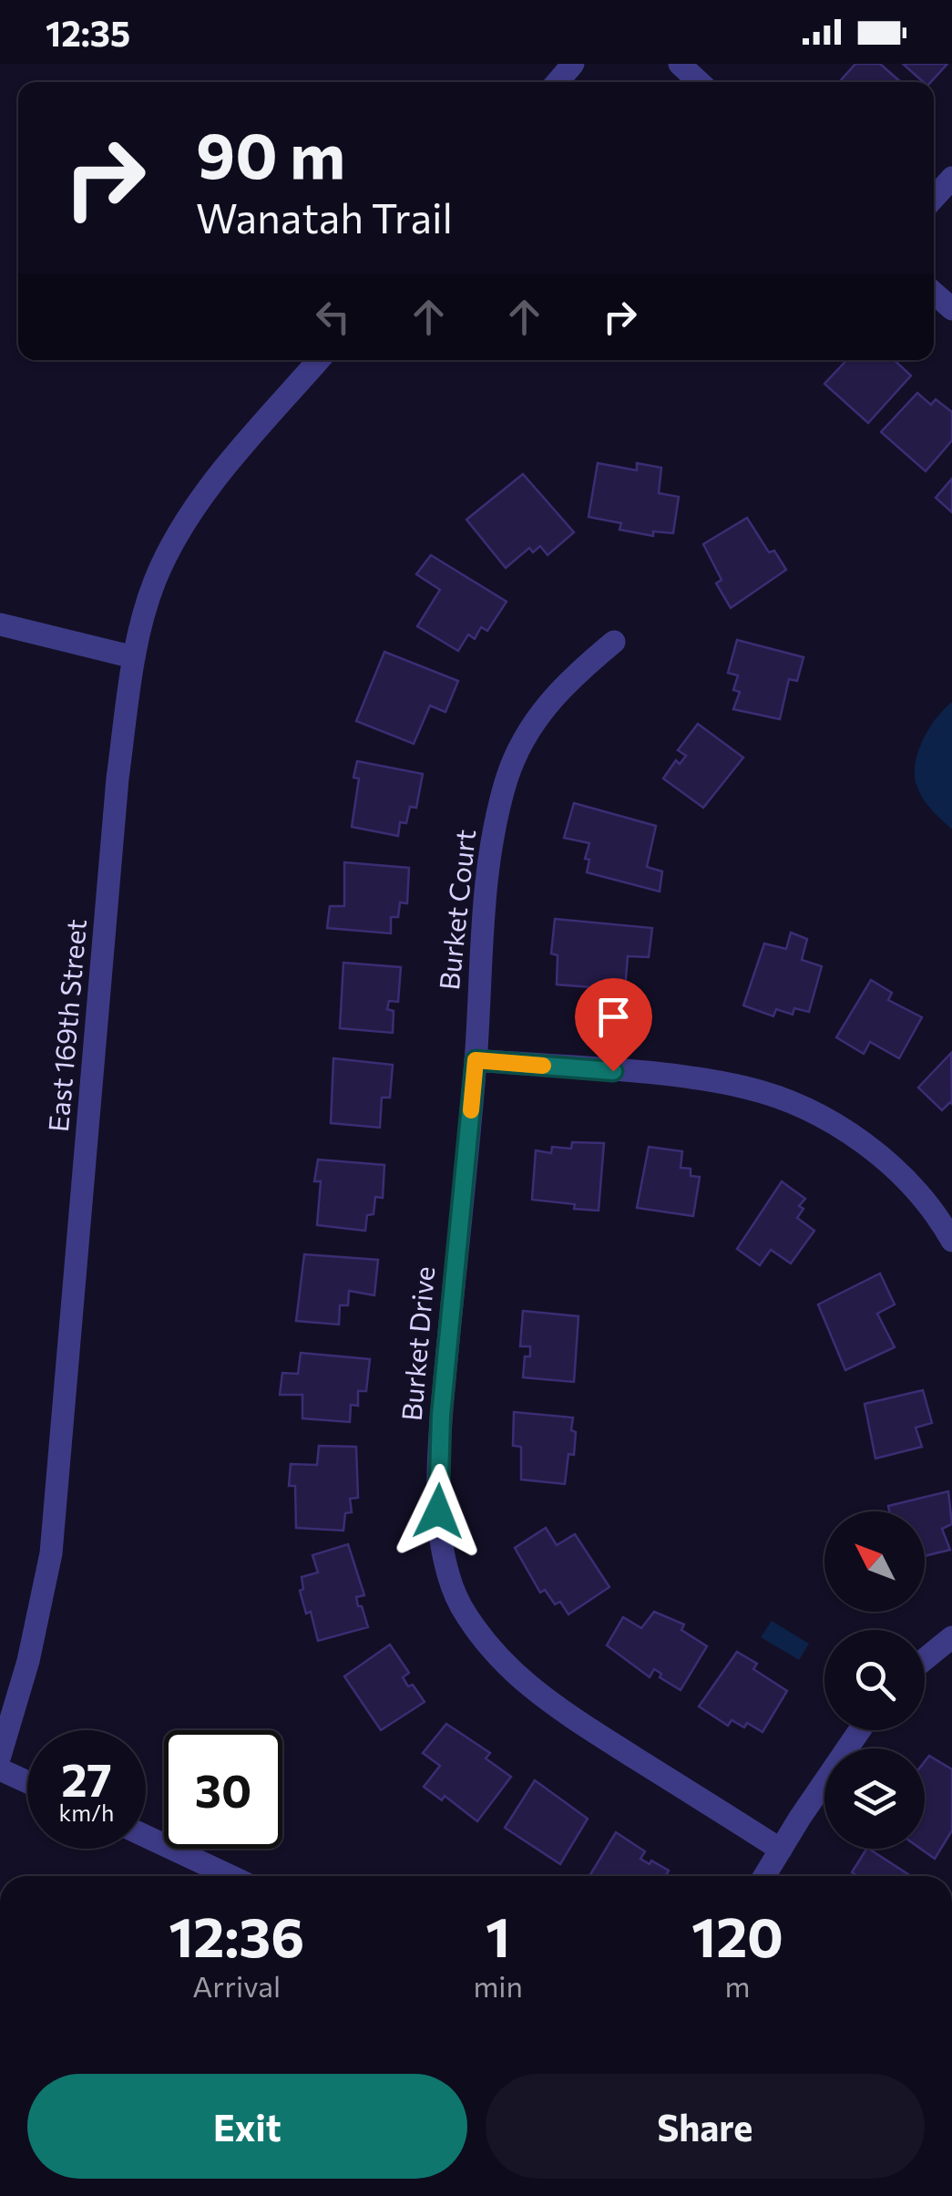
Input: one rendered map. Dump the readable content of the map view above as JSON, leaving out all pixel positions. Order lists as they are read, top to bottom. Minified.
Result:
{"streets":{"street":["Burket Court","East 169th Street","Burket Drive"]},"crossings":[["Burket Court","Burket Drive"]],"north":"top left","page":{"status":"12:35","turn":["90 m","Wanatah Trail"],"speed":"27 km/h","limit":"30","eta":["12:36","Arrival","1","min","120","m"],"buttons":["Exit","Share"]}}
